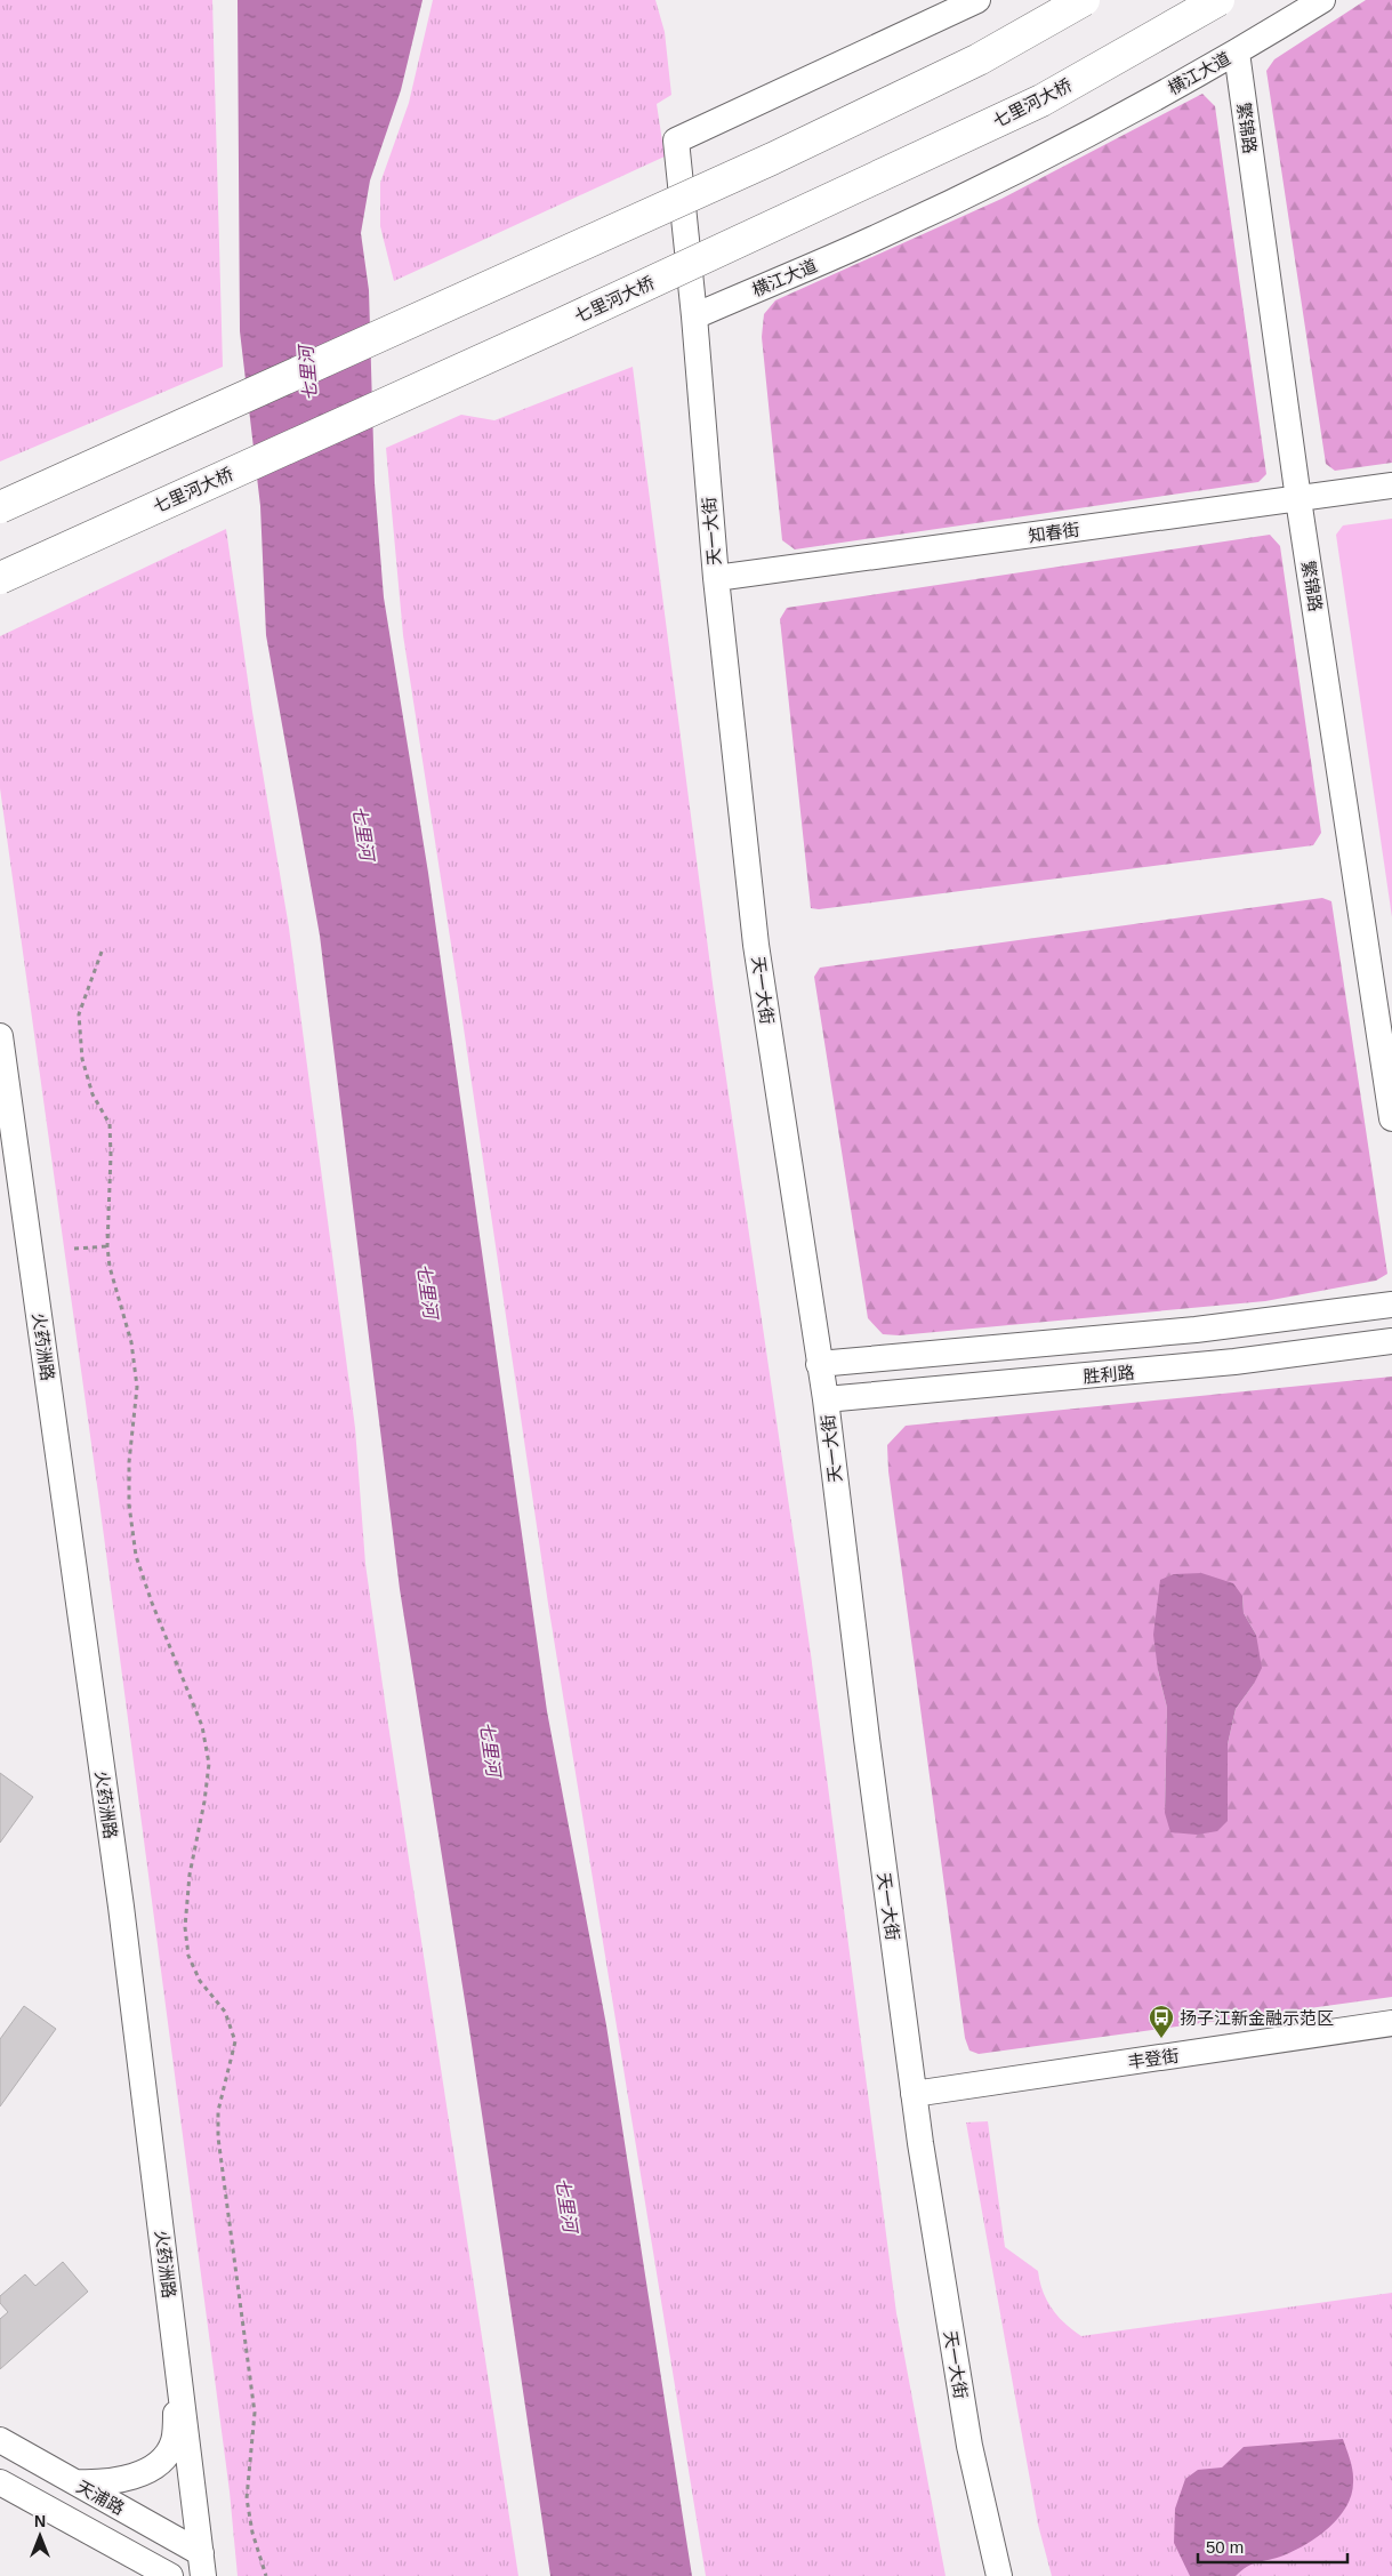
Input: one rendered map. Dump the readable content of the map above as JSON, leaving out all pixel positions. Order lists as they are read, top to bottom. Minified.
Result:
{"streets":{"highway":["七里河大桥"],"street":["横江大道","繁锦路","天一大街","知春街","火药洲路","胜利路","丰登街","天浦路"]},"crossings":[["横江大道","繁锦路"],["横江大道","天一大街"],["繁锦路","知春街"],["天一大街","知春街"],["天一大街","胜利路"],["天一大街","丰登街"],["火药洲路","天浦路"]],"water":["七里河"],"places":{"bus stop":["扬子江新金融示范区"]},"scale_bar":"50 m","north":"top"}
